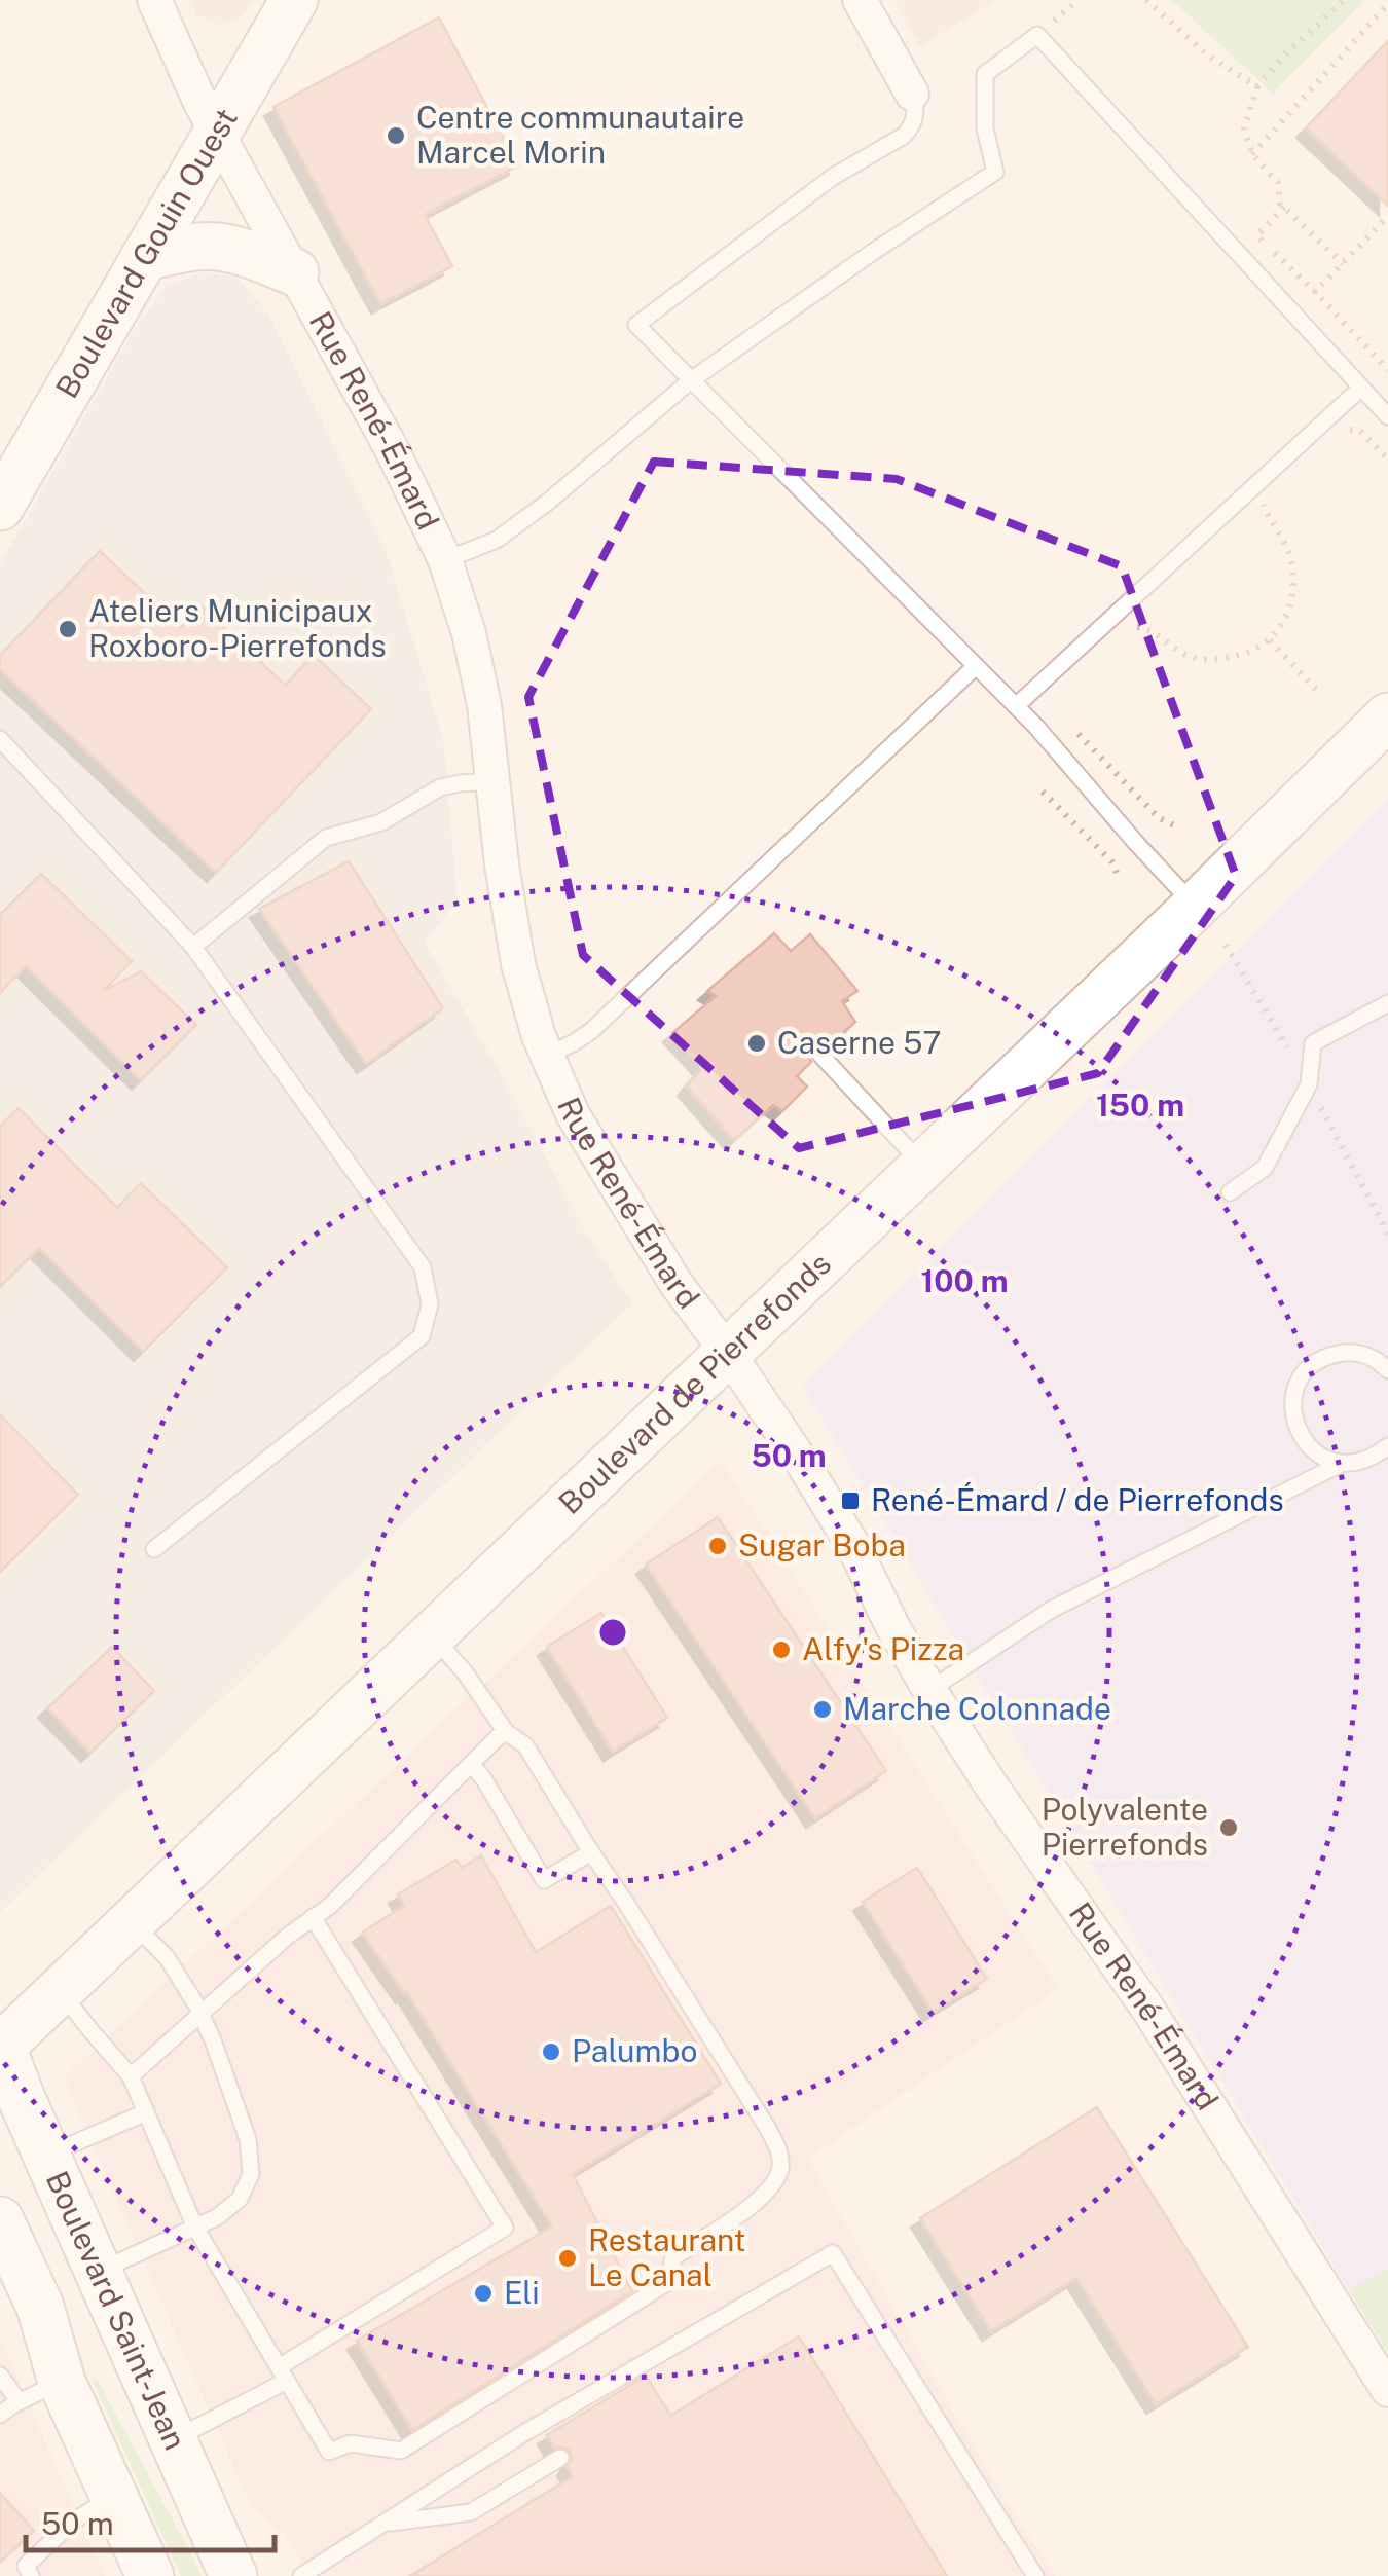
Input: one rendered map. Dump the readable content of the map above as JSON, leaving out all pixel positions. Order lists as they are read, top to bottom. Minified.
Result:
{"streets":{"main road":["Boulevard Gouin Ouest","Boulevard de Pierrefonds","Boulevard Saint-Jean"],"street":["Rue René-Émard"]},"crossings":[["Boulevard Gouin Ouest","Rue René-Émard"],["Rue René-Émard","Boulevard de Pierrefonds"],["Boulevard de Pierrefonds","Boulevard Saint-Jean"]],"places":{"other":["Centre communautaire Marcel Morin","Ateliers Municipaux Roxboro-Pierrefonds","Caserne 57","Sugar Boba","Alfy's Pizza","Marche Colonnade","Polyvalente Pierrefonds","Palumbo","Restaurant Le Canal","Eli"],"transit":["René-Émard / de Pierrefonds"]},"scale_bar":"50 m","rings":["150 m","100 m","50 m"]}
